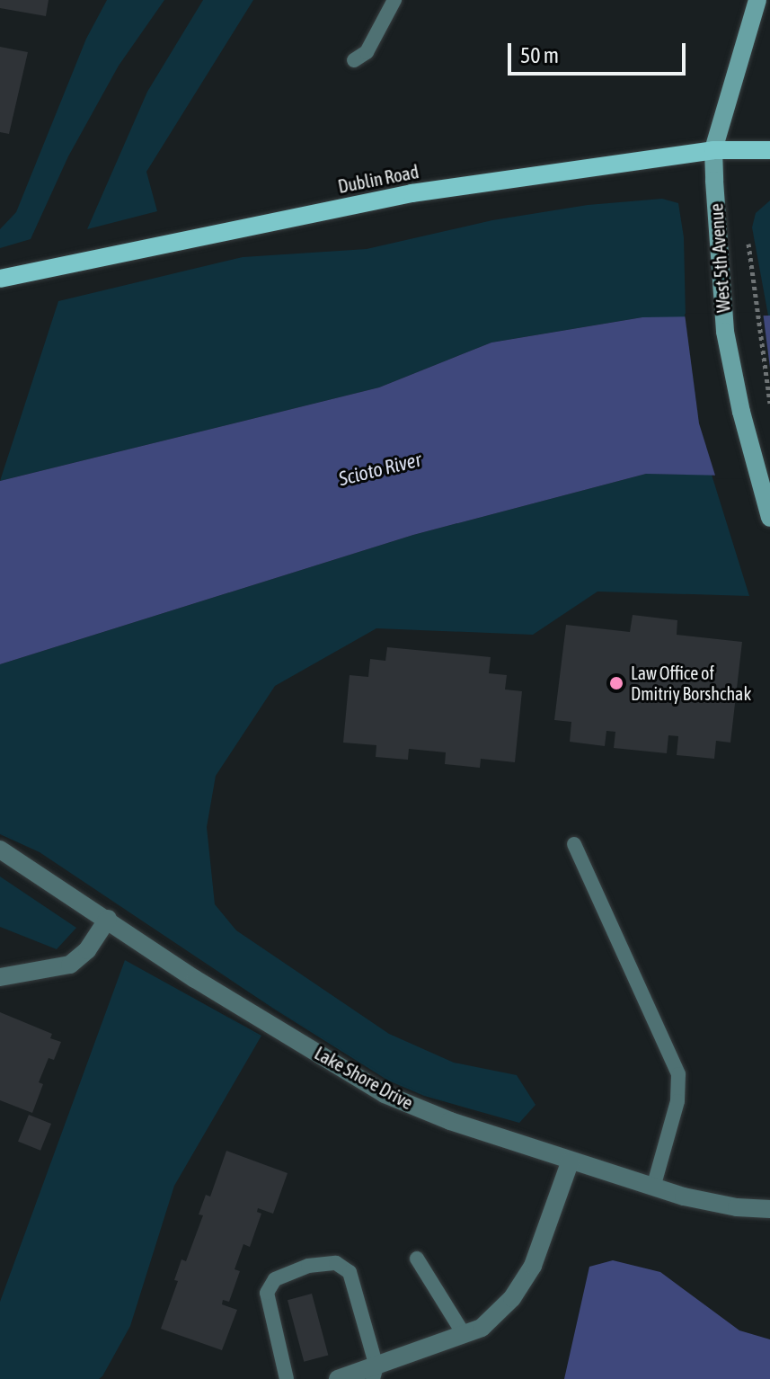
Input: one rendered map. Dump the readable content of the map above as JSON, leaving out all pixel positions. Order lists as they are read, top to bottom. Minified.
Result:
{"streets":{"main road":["Dublin Road","West 5th Avenue"],"street":["Lake Shore Drive"]},"crossings":[["Dublin Road","West 5th Avenue"]],"water":["Scioto River"],"places":["Law Office of Dmitriy Borshchak"],"scale_bar":"50 m"}
